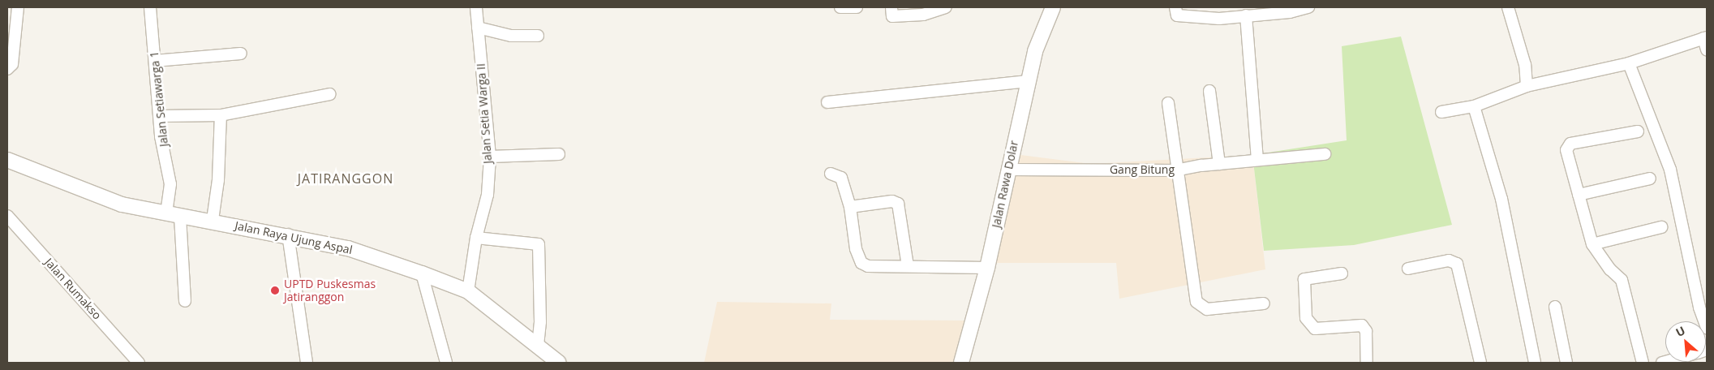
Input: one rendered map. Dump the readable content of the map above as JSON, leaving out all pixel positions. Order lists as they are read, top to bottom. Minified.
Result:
{"streets":{"street":["Jalan Setiawarga 1","Jalan Setia Warga II","Gang Bitung","Jalan Rawa Dolar","Jalan Raya Ujung Aspal","Jalan Rumakso"]},"crossings":[["Jalan Setiawarga 1","Jalan Raya Ujung Aspal"],["Jalan Setia Warga II","Jalan Raya Ujung Aspal"],["Gang Bitung","Jalan Rawa Dolar"]],"districts":["JATIRANGGON"],"places":["UPTD Puskesmas Jatiranggon"],"north":"top left"}
